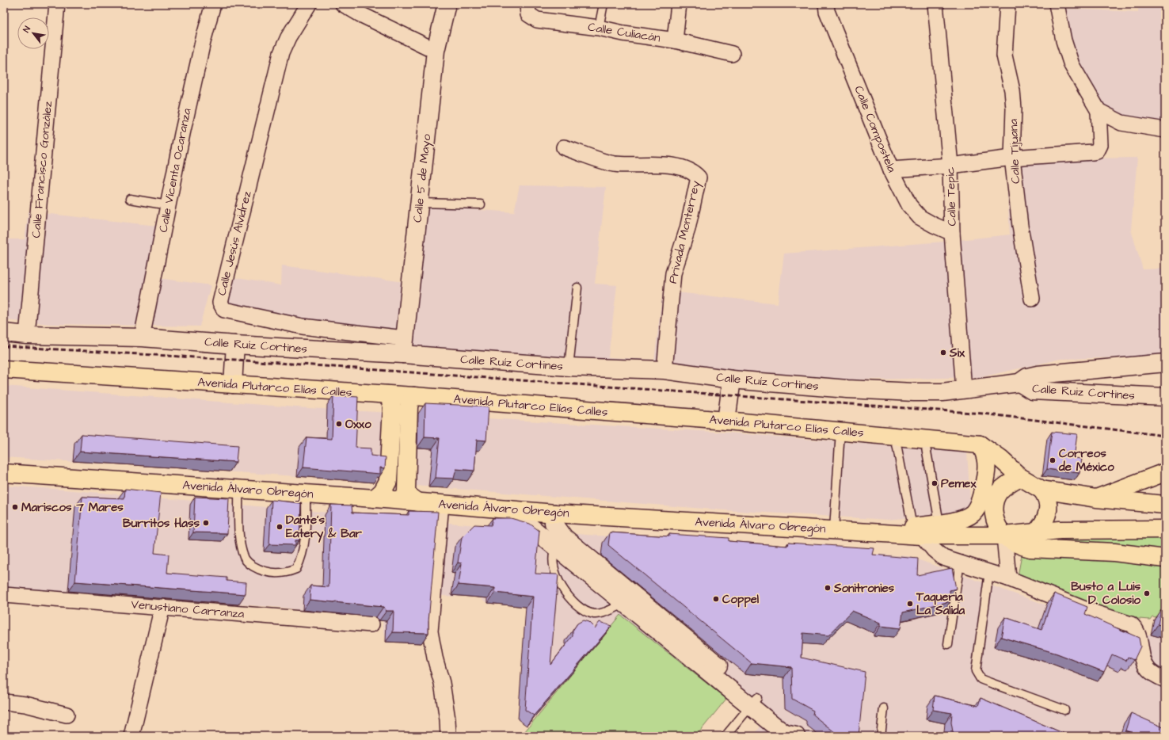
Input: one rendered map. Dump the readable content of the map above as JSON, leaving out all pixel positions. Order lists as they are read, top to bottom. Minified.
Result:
{"streets":{"highway":["Avenida Plutarco Elías Calles","Avenida Álvaro Obregón"],"street":["Calle Culiacán","Calle Compostela","Calle Tijuana","Calle Francisco González","Calle Vicenta Ocaranza","Calle 5 de Mayo","Calle Tepic","Privada Monterrey","Calle Jesús Alvidrez","Calle Ruíz Cortines","Calle Ruiz Cortines","Venustiano Carranza"]},"crossings":[["Calle Compostela","Calle Tepic"],["Calle Francisco González","Calle Ruíz Cortines"],["Calle Vicenta Ocaranza","Calle Ruíz Cortines"],["Calle 5 de Mayo","Calle Jesús Alvidrez"],["Calle 5 de Mayo","Calle Ruíz Cortines"],["Calle Tepic","Calle Ruíz Cortines"],["Privada Monterrey","Calle Ruíz Cortines"],["Calle Jesús Alvidrez","Calle Ruíz Cortines"],["Calle Ruíz Cortines","Calle Ruiz Cortines"],["Avenida Plutarco Elías Calles","Avenida Álvaro Obregón"]],"places":["Six","Oxxo","Correos de México","Pemex","Mariscos 7 Mares","Burritos Hass","Dante's Eatery & Bar","Sonitronies","Busto a Luis D. Colosio","Coppel","Taqueria La Salida"],"north":"top left"}
